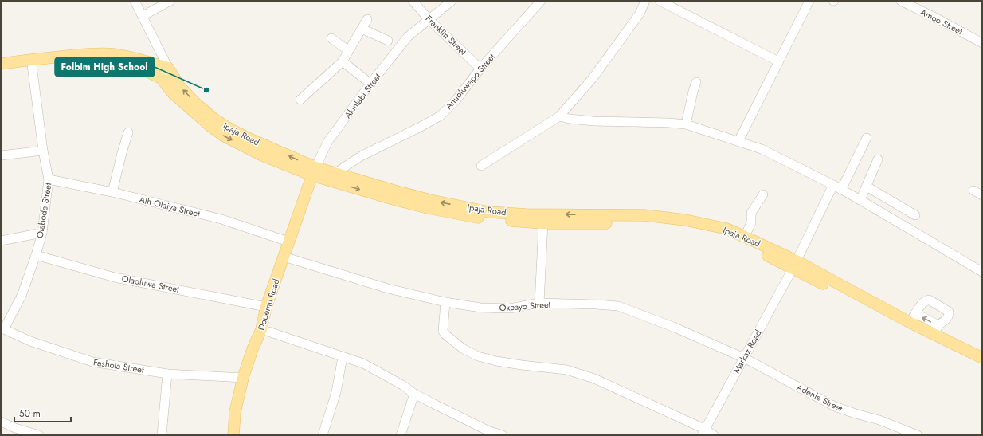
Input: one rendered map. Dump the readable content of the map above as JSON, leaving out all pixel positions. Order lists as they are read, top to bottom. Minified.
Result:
{"streets":{"main road":["Ipaja Road","Dopemu Road"],"street":["Amoo Street","Franklin Street","Anuoluwapo Street","Akinlabi Street","Alh Olaiya Street","Olabode Street","Olaoluwa Street","Okeayo Street","Markaz Road","Fashola Street","Adenle Street"]},"crossings":[["Franklin Street","Anuoluwapo Street"],["Franklin Street","Akinlabi Street"],["Anuoluwapo Street","Ipaja Road"],["Akinlabi Street","Ipaja Road"],["Akinlabi Street","Dopemu Road"],["Ipaja Road","Olabode Street"],["Ipaja Road","Dopemu Road"],["Ipaja Road","Markaz Road"],["Alh Olaiya Street","Olabode Street"],["Alh Olaiya Street","Dopemu Road"],["Olabode Street","Olaoluwa Street"],["Olabode Street","Fashola Street"],["Olaoluwa Street","Dopemu Road"],["Dopemu Road","Okeayo Street"],["Dopemu Road","Fashola Street"],["Okeayo Street","Markaz Road"],["Okeayo Street","Adenle Street"],["Markaz Road","Adenle Street"]],"places":["Folbim High School"],"scale_bar":"50 m"}
